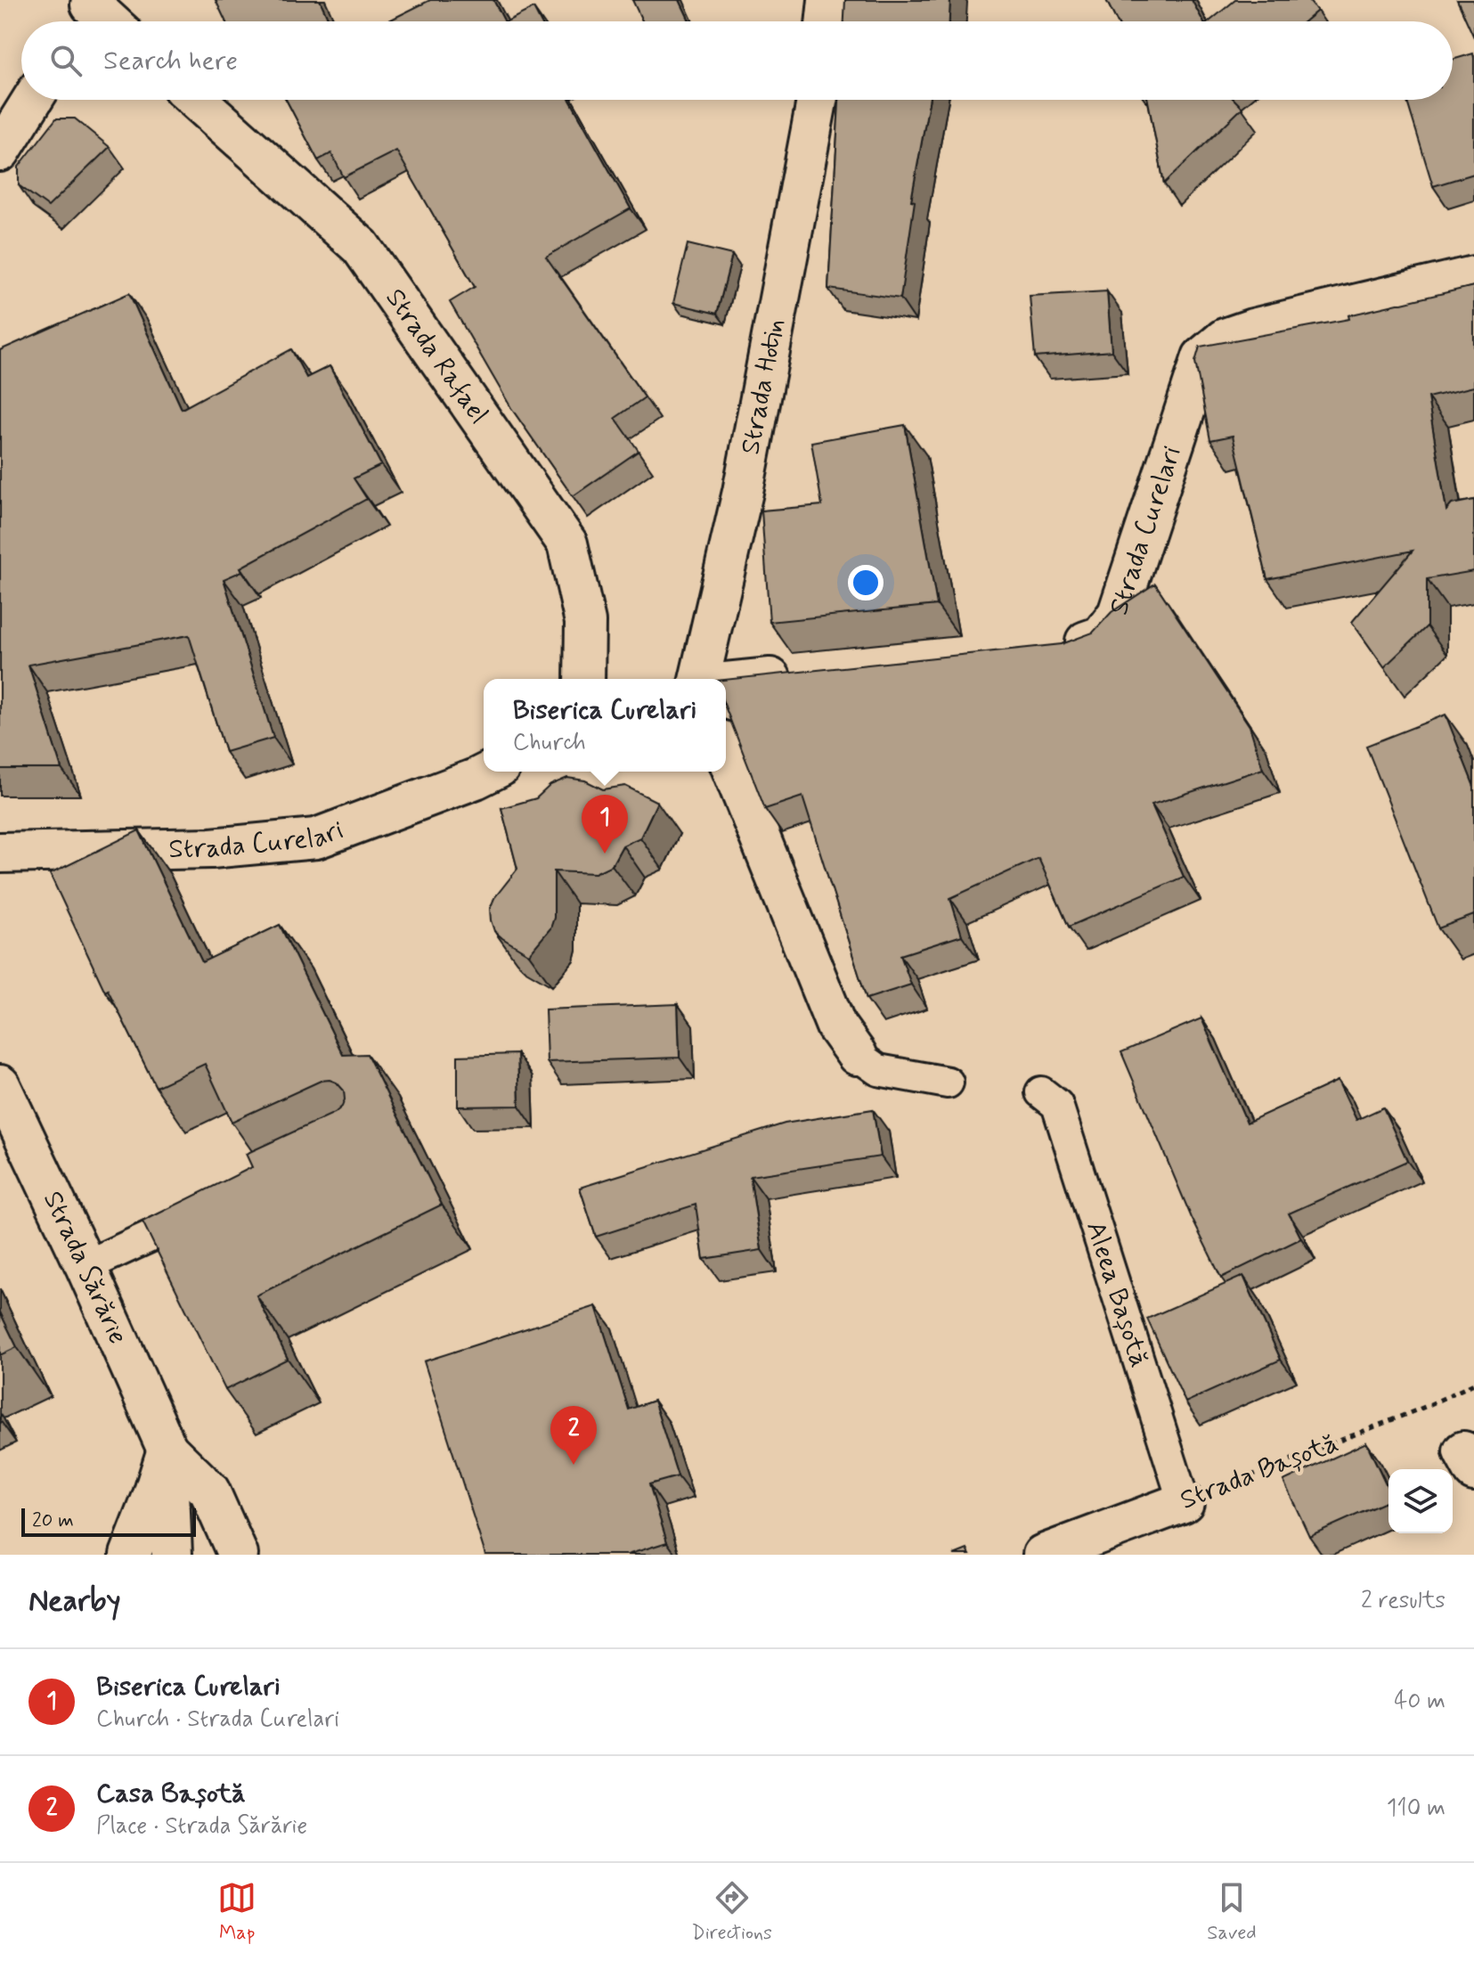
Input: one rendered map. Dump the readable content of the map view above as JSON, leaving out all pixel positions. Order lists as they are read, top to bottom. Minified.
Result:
{"streets":{"street":["Strada Rafael","Strada Hotin","Strada Curelari","Strada Sărărie","Strada Bașotă"],"lane":["Aleea Bașotă"]},"crossings":[["Aleea Bașotă","Strada Bașotă"]],"scale_bar":"20 m","page":{"search":"Search here","popup":["Biserica Curelari","Church"],"pins":["1","2"],"scale":"20 m","heading":["Nearby","2 results"],"list":[{"mark":"1","name":"Biserica Curelari","note":"Church · Strada Curelari","value":"40 m"},{"mark":"2","name":"Casa Bașotă","note":"Place · Strada Sărărie","value":"110 m"}],"nav":["Map","Directions","Saved"]}}
